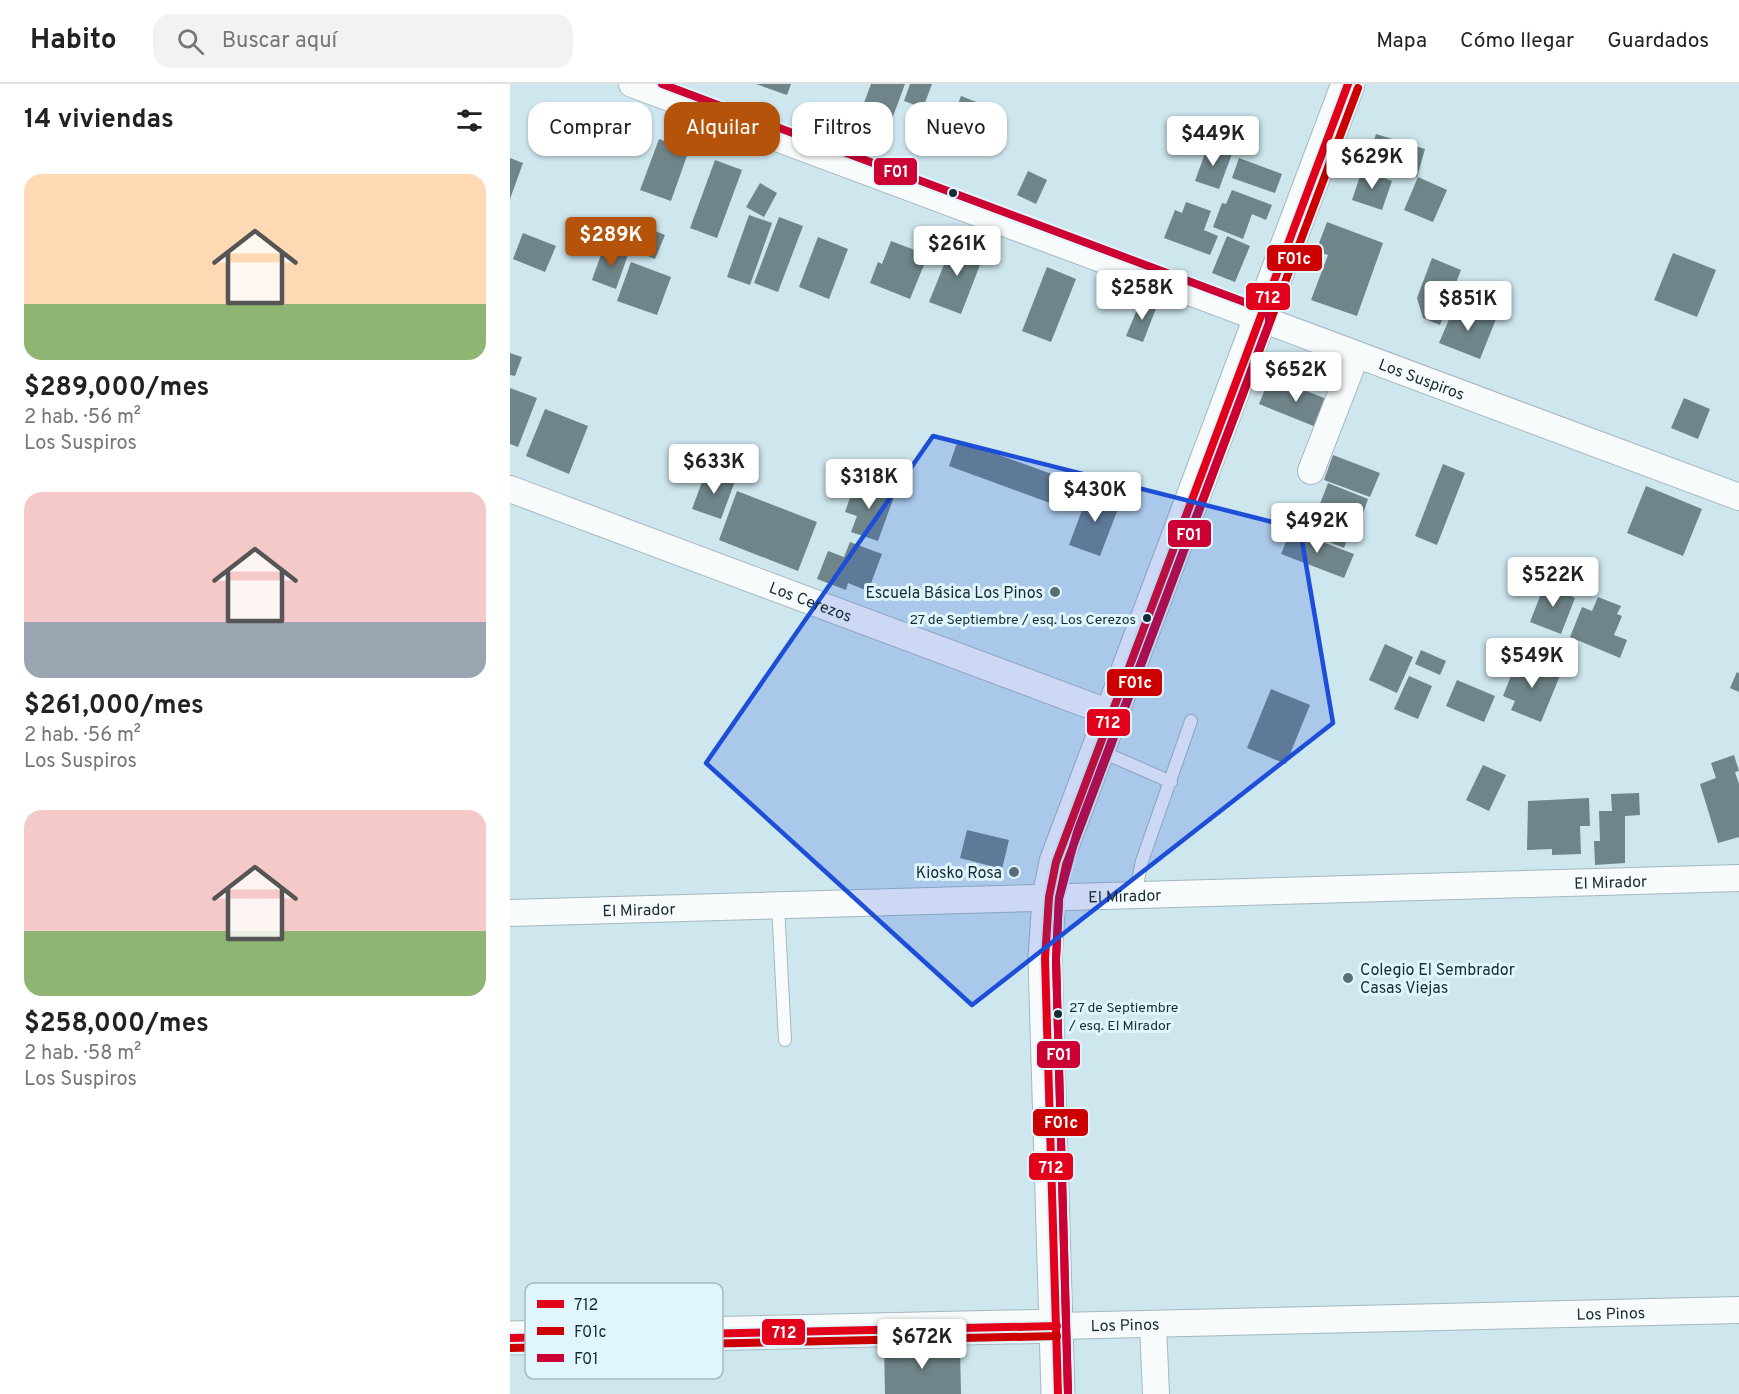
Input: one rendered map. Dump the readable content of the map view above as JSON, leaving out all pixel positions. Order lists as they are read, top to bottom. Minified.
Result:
{"streets":{"street":["Los Suspiros","Los Cerezos","El Mirador","Los Pinos"]},"places":["Escuela Básica Los Pinos","27 de Septiembre / esq. Los Cerezos","Kiosko Rosa","Colegio El Sembrador Casas Viejas","27 de Septiembre / esq. El Mirador"],"lines":["transit line 712","transit line F01","transit line F01c"],"legend":["712","F01c","F01"],"page":{"header":"Habito","search":"Buscar aquí","nav":["Mapa","Cómo llegar","Guardados"],"heading":"14 viviendas","chip":["Comprar","Alquilar","Filtros","Nuevo"],"price":["$449K","$629K","$289K","$261K","$258K","$851K","$652K","$633K","$318K","$430K","$492K","$522K","$549K","$672K"],"list":[{"name":"$289,000/mes","note":"2 hab. · 56 m² · Los Suspiros"},{"name":"$261,000/mes","note":"2 hab. · 56 m² · Los Suspiros"},{"name":"$258,000/mes","note":"2 hab. · 58 m² · Los Suspiros"}]}}
